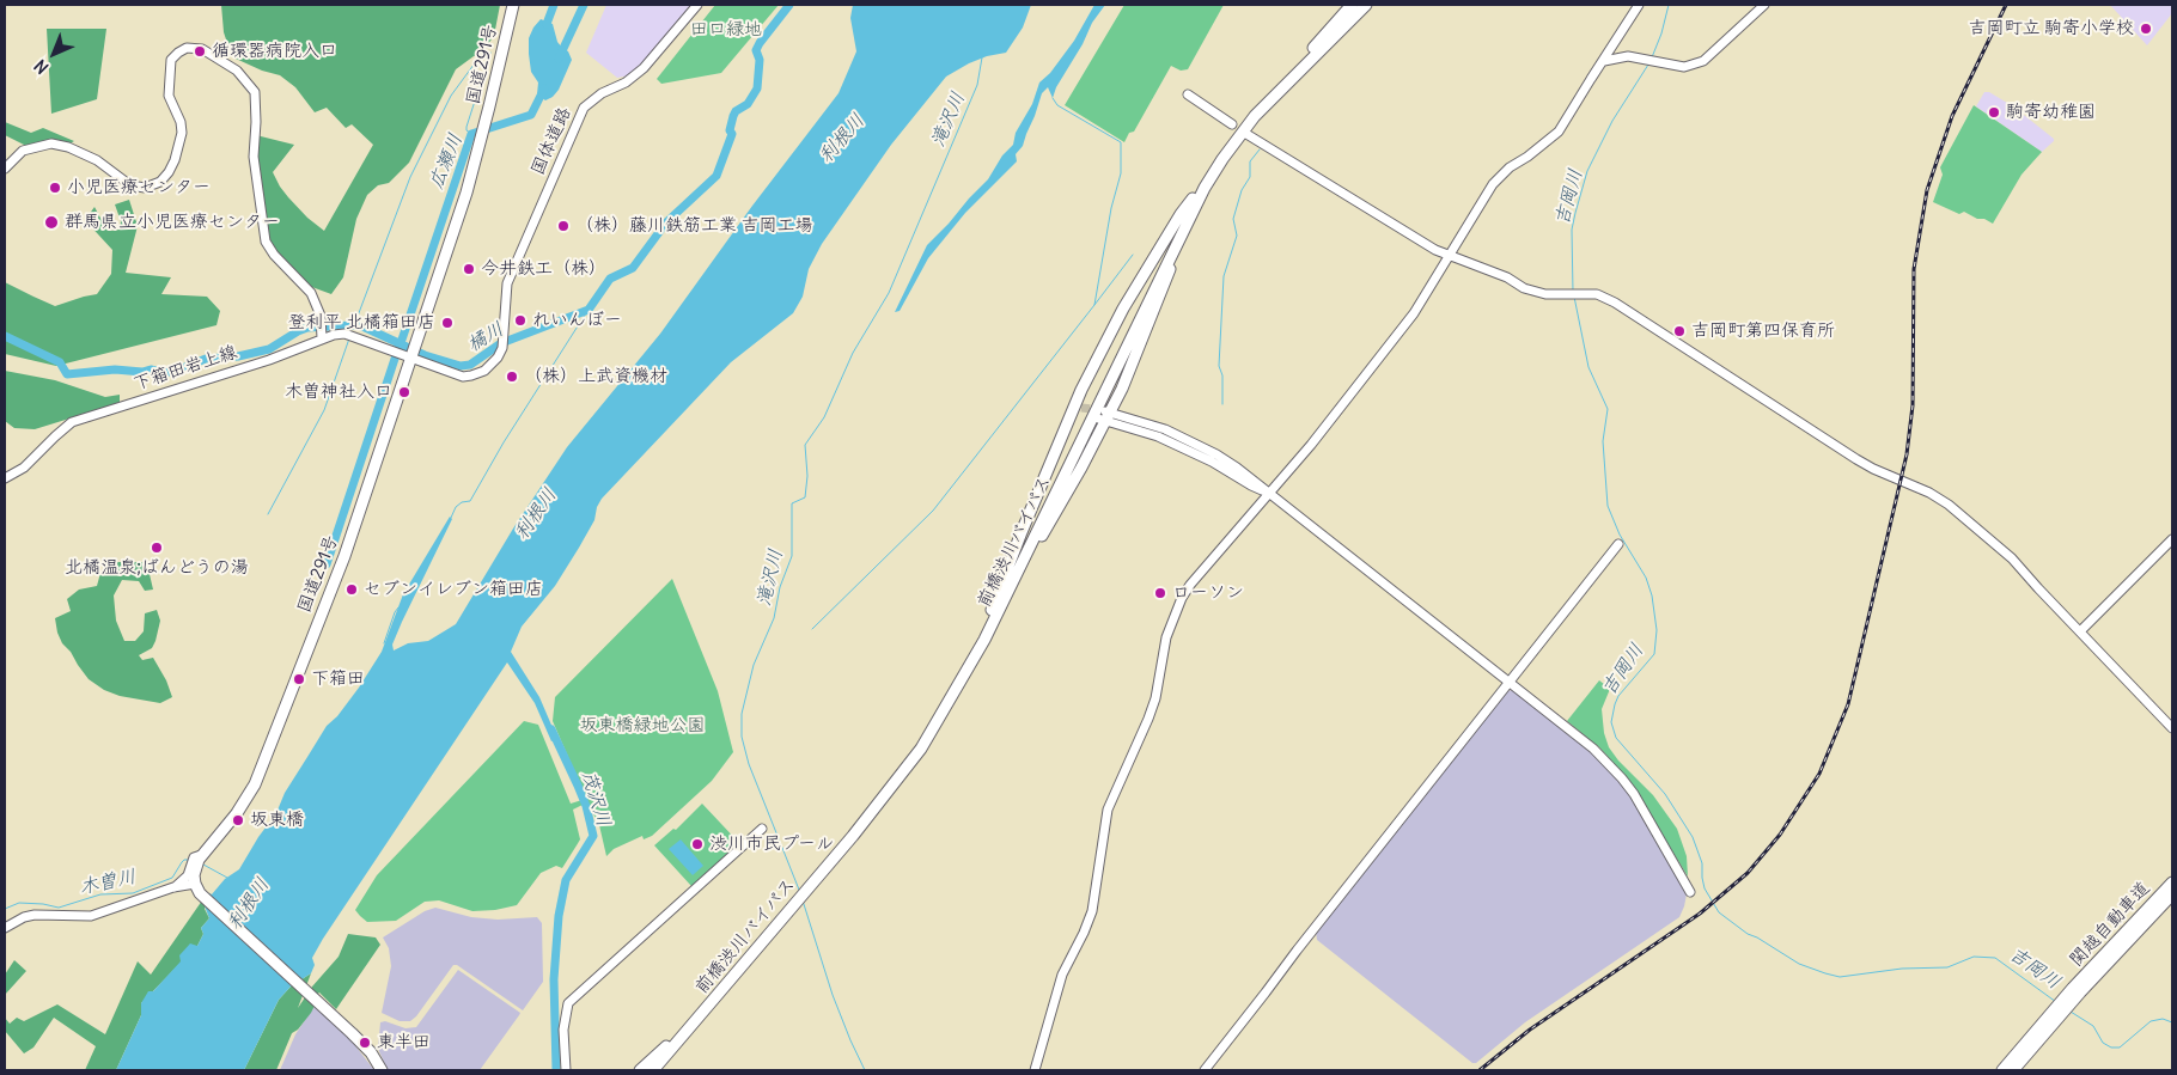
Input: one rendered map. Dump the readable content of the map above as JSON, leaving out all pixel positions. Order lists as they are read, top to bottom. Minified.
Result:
{"streets":{"highway":["国道291号","前橋渋川バイパス","関越自動車道"],"street":["国体道路","下箱田岩上線"]},"crossings":[["国道291号","国体道路"],["国道291号","下箱田岩上線"],["国体道路","下箱田岩上線"]],"water":["滝沢川","利根川","広瀬川","吉岡川","橘川","茂沢川","木曽川"],"parks":["田口緑地","坂東橋緑地公園"],"places":["吉岡町立 駒寄小学校","循環器病院入口","駒寄幼稚園","小児医療センター","群馬県立小児医療センター","（株）藤川鉄筋工業 吉岡工場","今井鉄工（株）","れいんぼー","登利平 北橘箱田店","吉岡町第四保育所","（株）上武資機材","木曽神社入口","北橘温泉;ばんどうの湯","セブンイレブン箱田店","ローソン","下箱田","坂東橋","渋川市民プール","東半田"],"north":"bottom left"}
